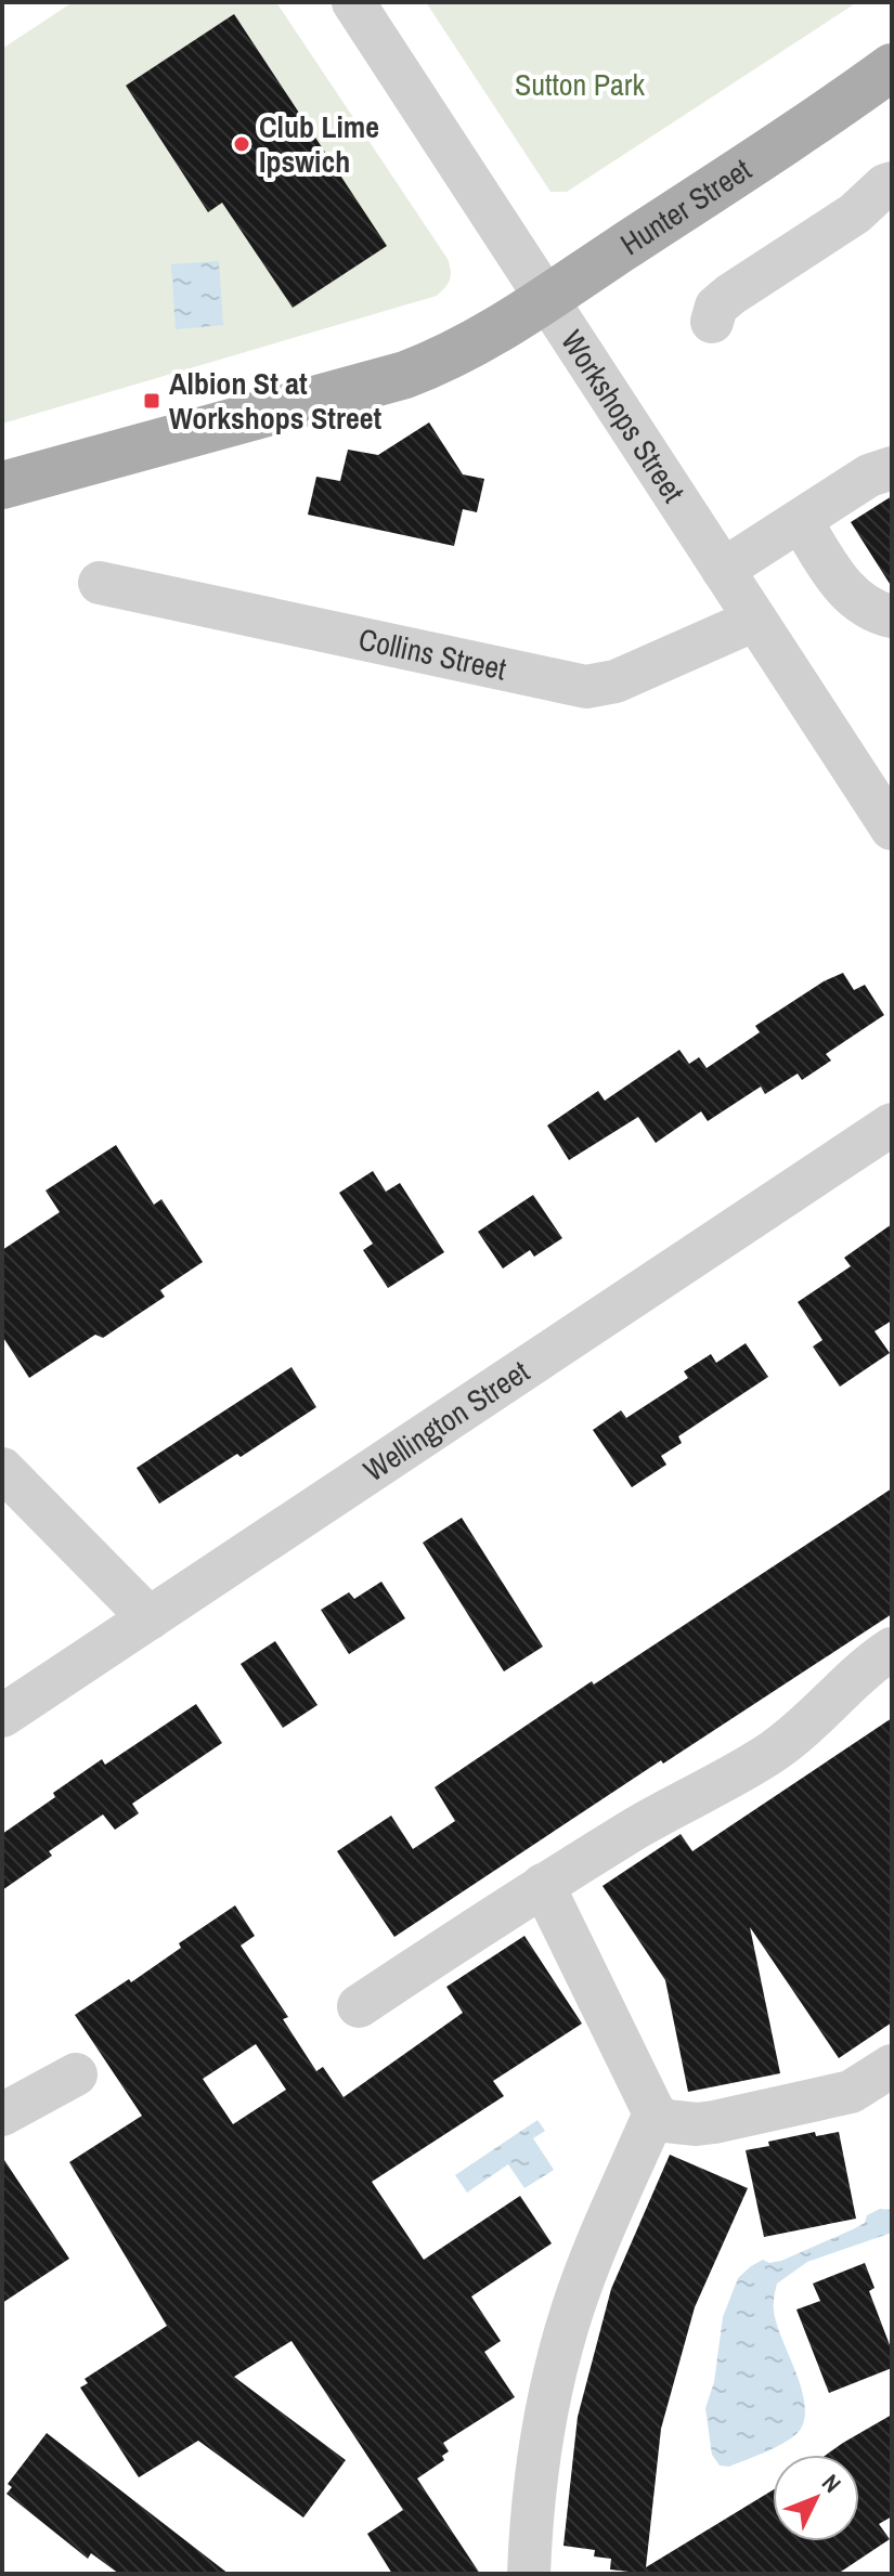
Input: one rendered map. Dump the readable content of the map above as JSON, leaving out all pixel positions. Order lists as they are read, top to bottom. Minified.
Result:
{"streets":{"main road":["Hunter Street"],"street":["Workshops Street","Collins Street","Wellington Street"]},"crossings":[["Hunter Street","Workshops Street"],["Workshops Street","Collins Street"]],"parks":["Sutton Park"],"places":{"other":["Club Lime Ipswich"],"transit":["Albion St at Workshops Street"]},"north":"top right"}
